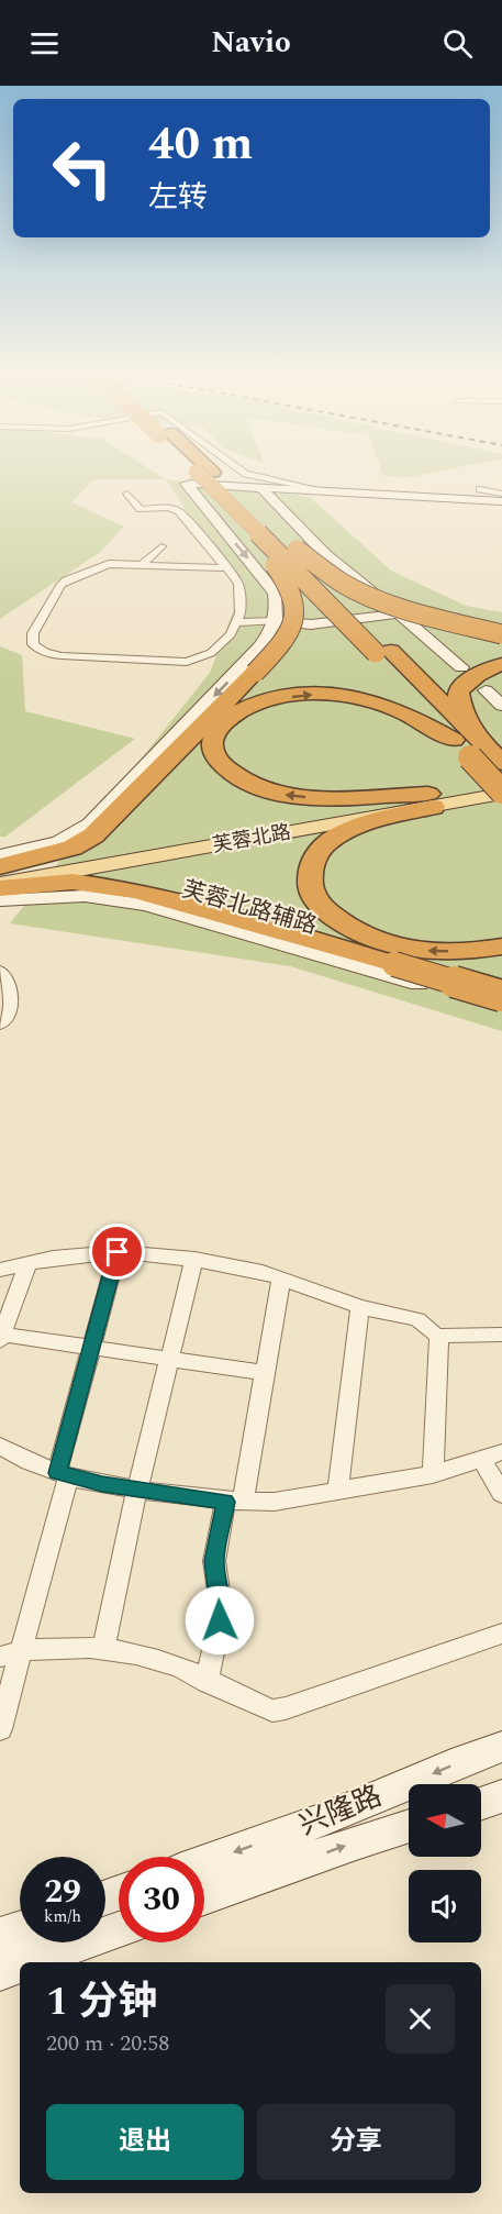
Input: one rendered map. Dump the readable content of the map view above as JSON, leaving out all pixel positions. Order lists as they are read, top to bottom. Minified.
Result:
{"streets":{"main road":["芙蓉北路","芙蓉北路辅路","兴隆路"]},"north":"left","page":{"header":"Navio","turn":["40 m","左转"],"speed":"29 km/h","limit":"30","heading":["1 分钟","200 m · 20:58"],"buttons":["退出","分享"]}}
